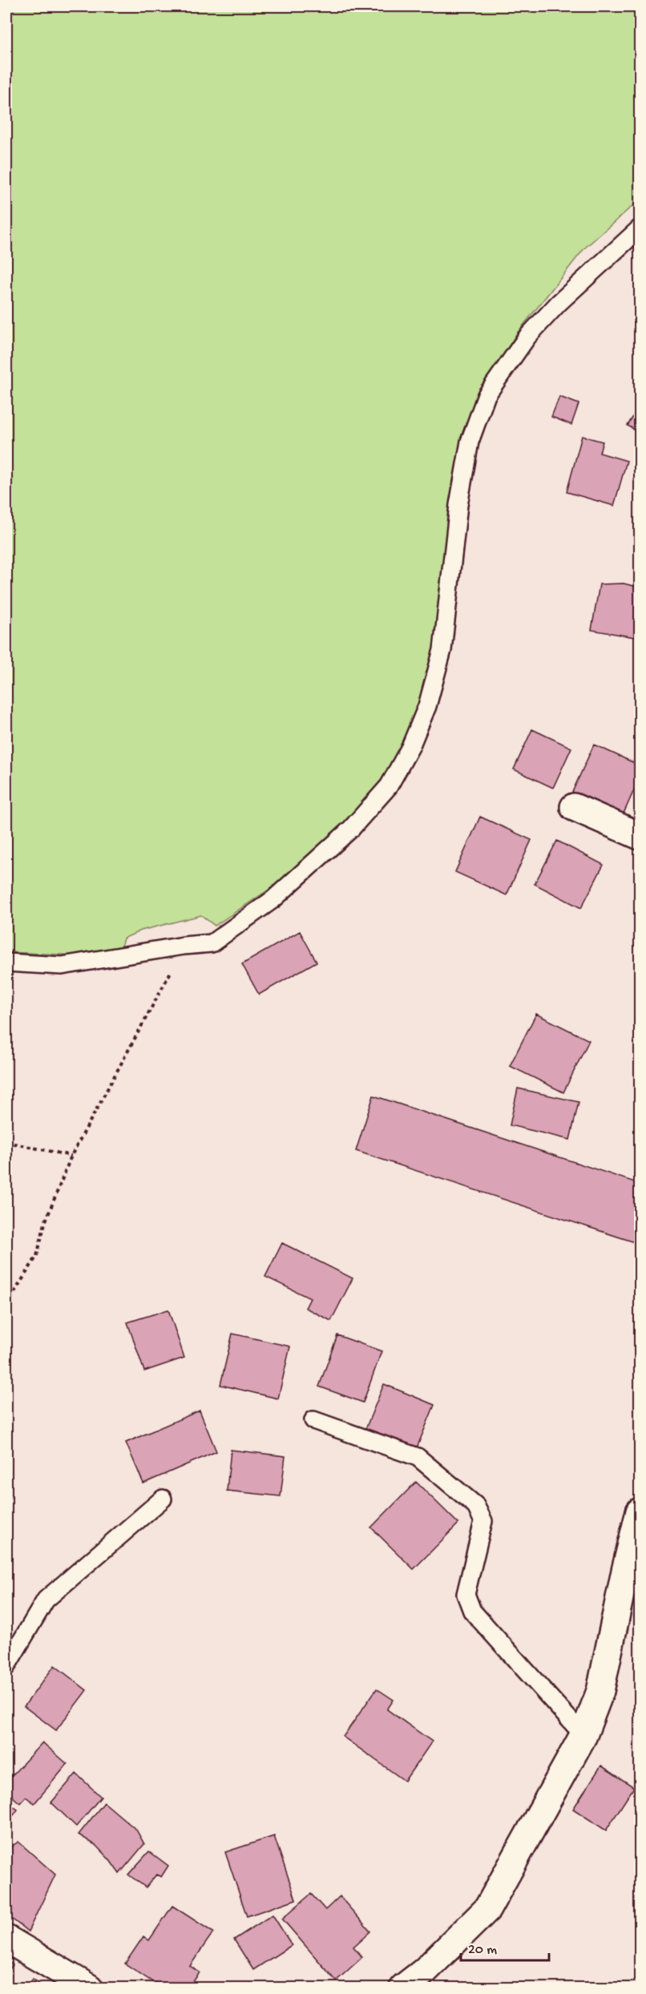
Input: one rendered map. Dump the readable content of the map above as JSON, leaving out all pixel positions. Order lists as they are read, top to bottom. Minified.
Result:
{"scale_bar":"20 m"}
